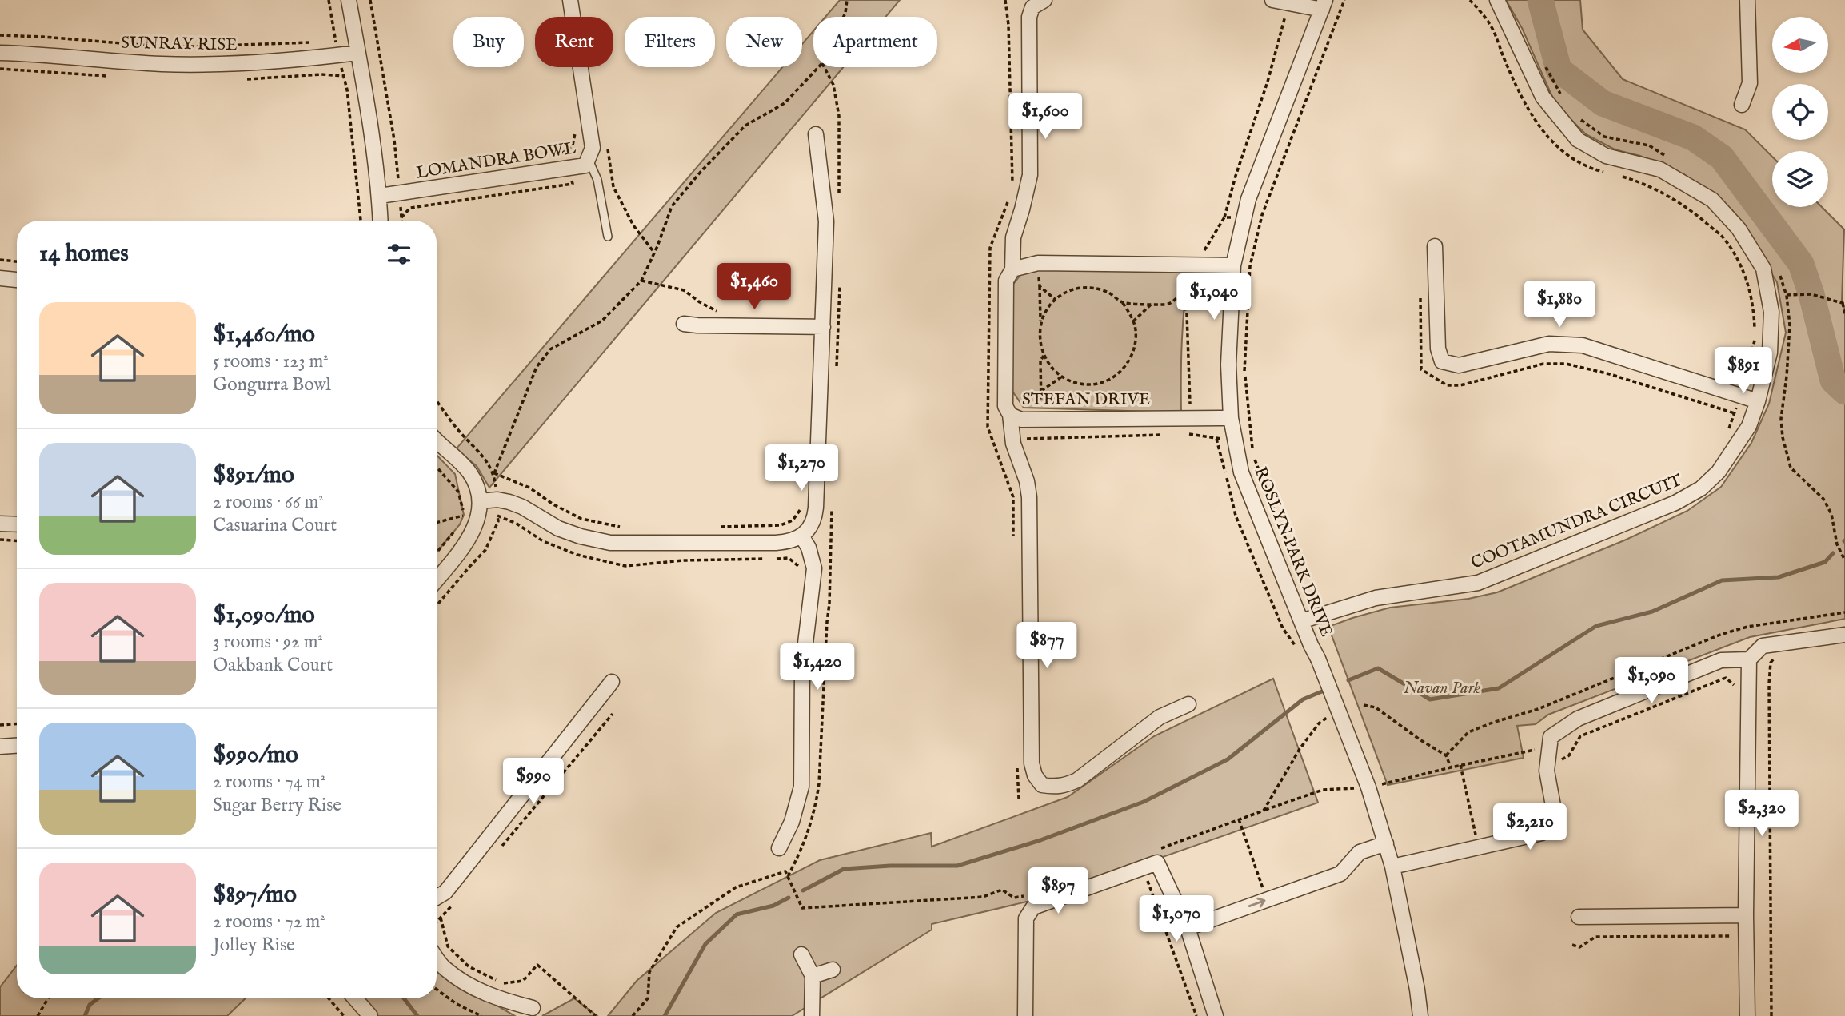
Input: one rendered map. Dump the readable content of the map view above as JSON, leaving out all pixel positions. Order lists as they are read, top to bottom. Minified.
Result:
{"streets":{"street":["SUNRAY RISE","LOMANDRA BOWL","STEFAN DRIVE","COOTAMUNDRA CIRCUIT","ROSLYN PARK DRIVE"]},"crossings":[["STEFAN DRIVE","ROSLYN PARK DRIVE"],["COOTAMUNDRA CIRCUIT","ROSLYN PARK DRIVE"]],"parks":["Navan Park"],"north":"left","page":{"chip":["Buy","Rent","Filters","New","Apartment"],"price":["$1,600","$1,460","$1,040","$1,880","$891","$1,270","$877","$1,420","$1,090","$990","$2,320","$2,210","$897","$1,070"],"heading":"14 homes","list":[{"name":"$1,460/mo","note":"5 rooms · 123 m² · Gongurra Bowl"},{"name":"$891/mo","note":"2 rooms · 66 m² · Casuarina Court"},{"name":"$1,090/mo","note":"3 rooms · 92 m² · Oakbank Court"},{"name":"$990/mo","note":"2 rooms · 74 m² · Sugar Berry Rise"},{"name":"$897/mo","note":"2 rooms · 72 m² · Jolley Rise"}]}}
